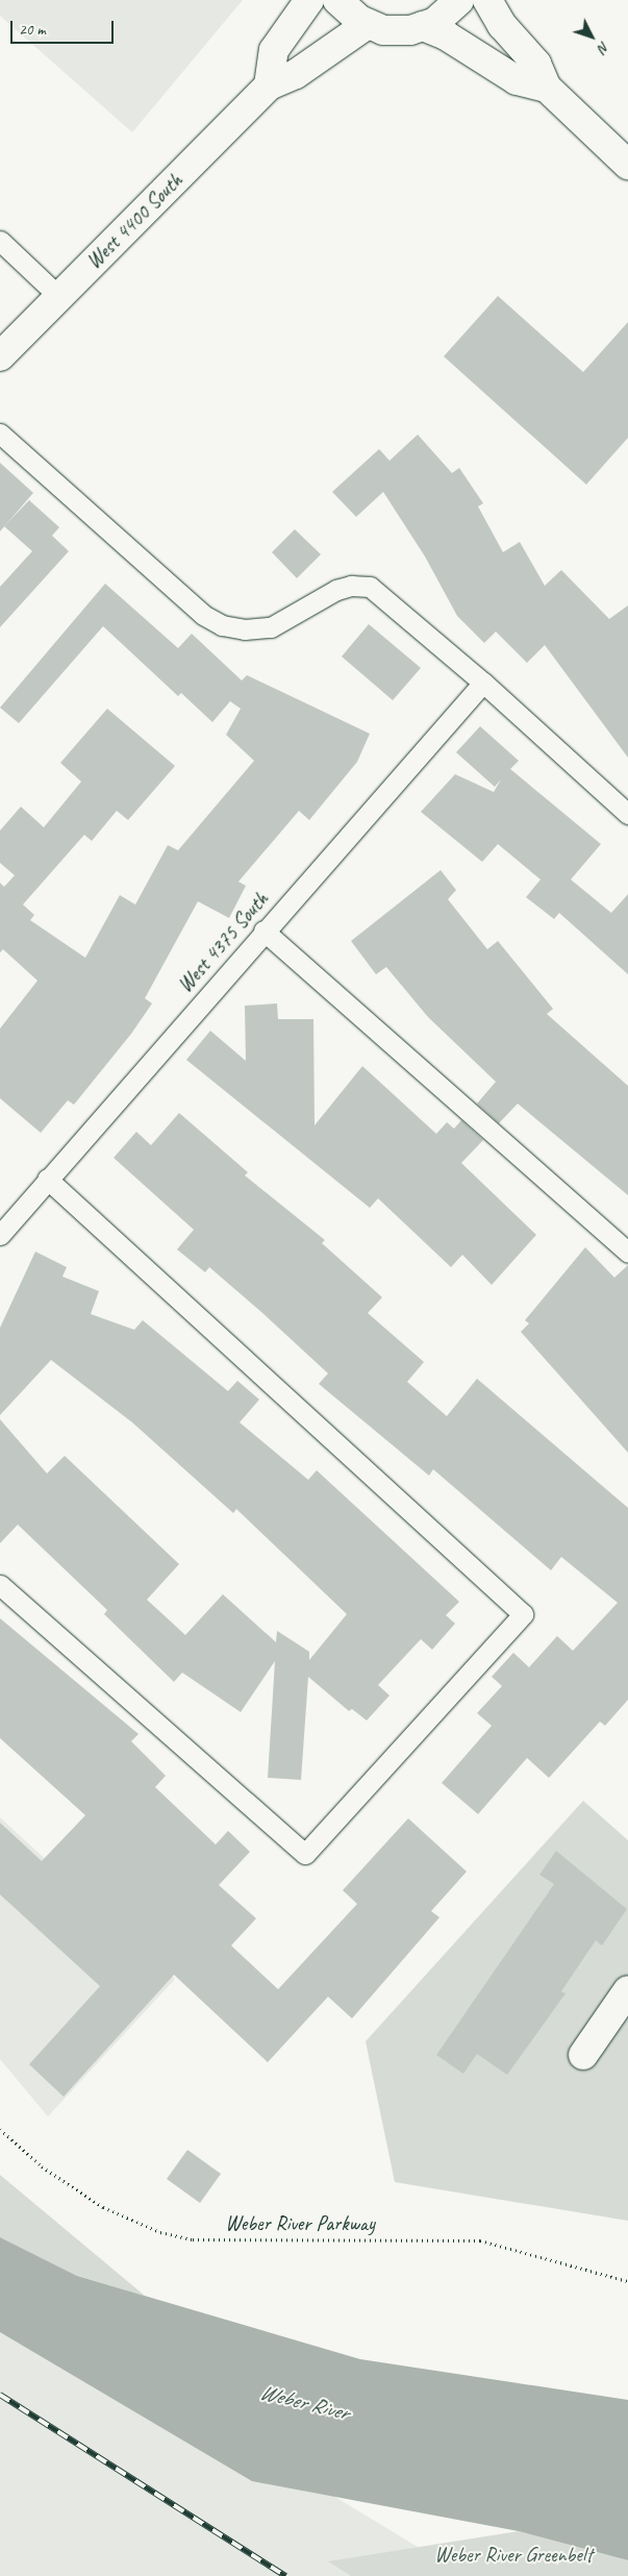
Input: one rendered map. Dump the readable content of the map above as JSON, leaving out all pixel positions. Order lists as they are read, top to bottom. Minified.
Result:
{"streets":{"street":["West 4400 South"],"lane":["West 4375 South"],"path":["Weber River Parkway"]},"water":["Weber River"],"parks":["Weber River Greenbelt"],"scale_bar":"20 m","north":"bottom right"}
